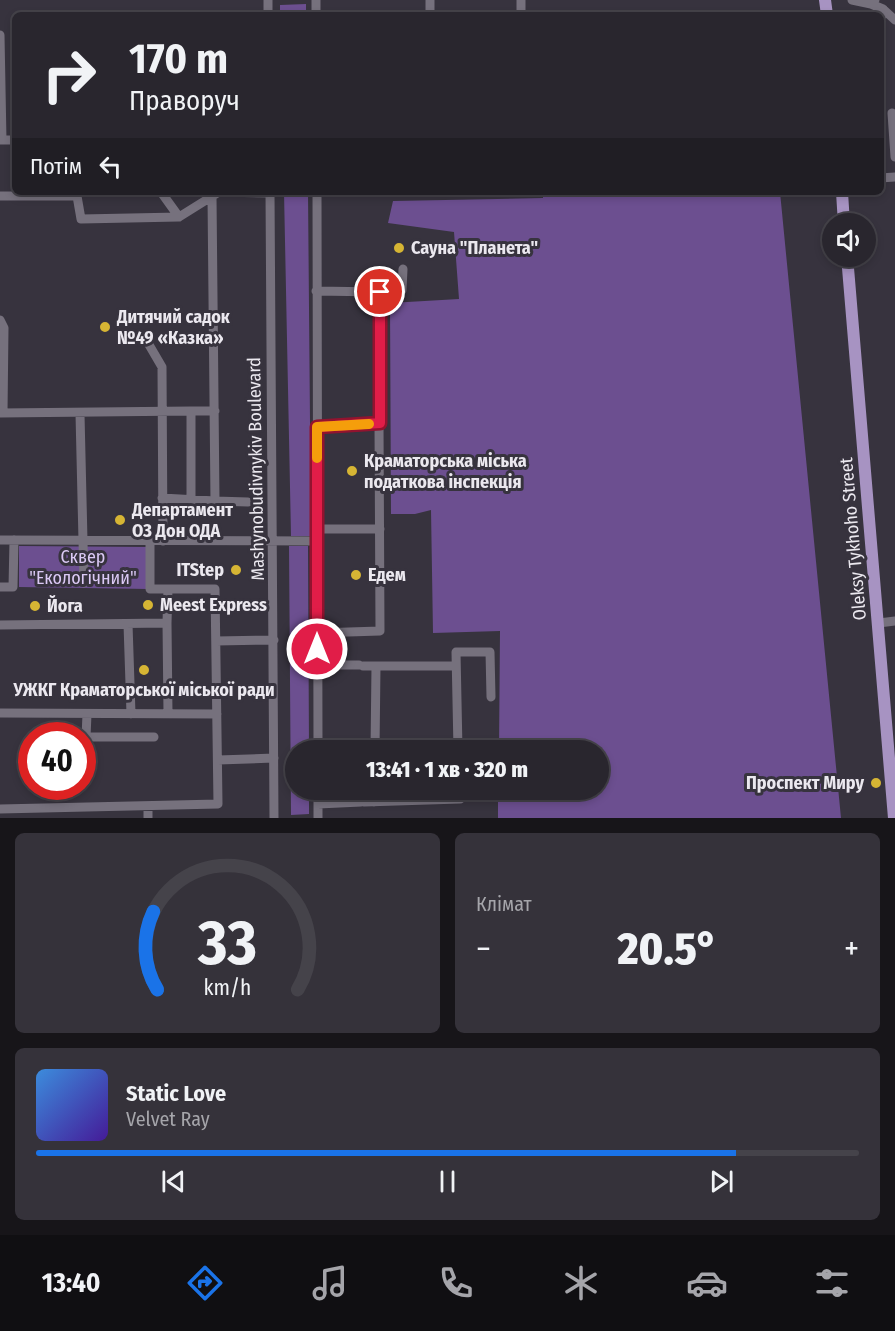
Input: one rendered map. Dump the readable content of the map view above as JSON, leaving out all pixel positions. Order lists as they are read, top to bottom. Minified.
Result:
{"streets":{"main road":["Oleksy Tykhoho Street"],"street":["Mashynobudivnykiv Boulevard"]},"parks":["Сквер \"Екологічний\""],"places":["Сауна \"Планета\"","Дитячий садок №49 «Казка»","Краматорська міська податкова інспекція","Департамент ОЗ Дон ОДА","ITStep","Едем","Meest Express","Йога","УЖКГ Краматорської міської ради","Проспект Миру"],"page":{"turn":["170 m","Праворуч"],"then":"Потім","limit":"40","trip":"13:41 · 1 хв · 320 m","tile":"Клімат","heat":["−","20.5°","+"],"song":["Static Love","Velvet Ray"],"tabs":"13:40","gauge":["33","km/h"]}}
